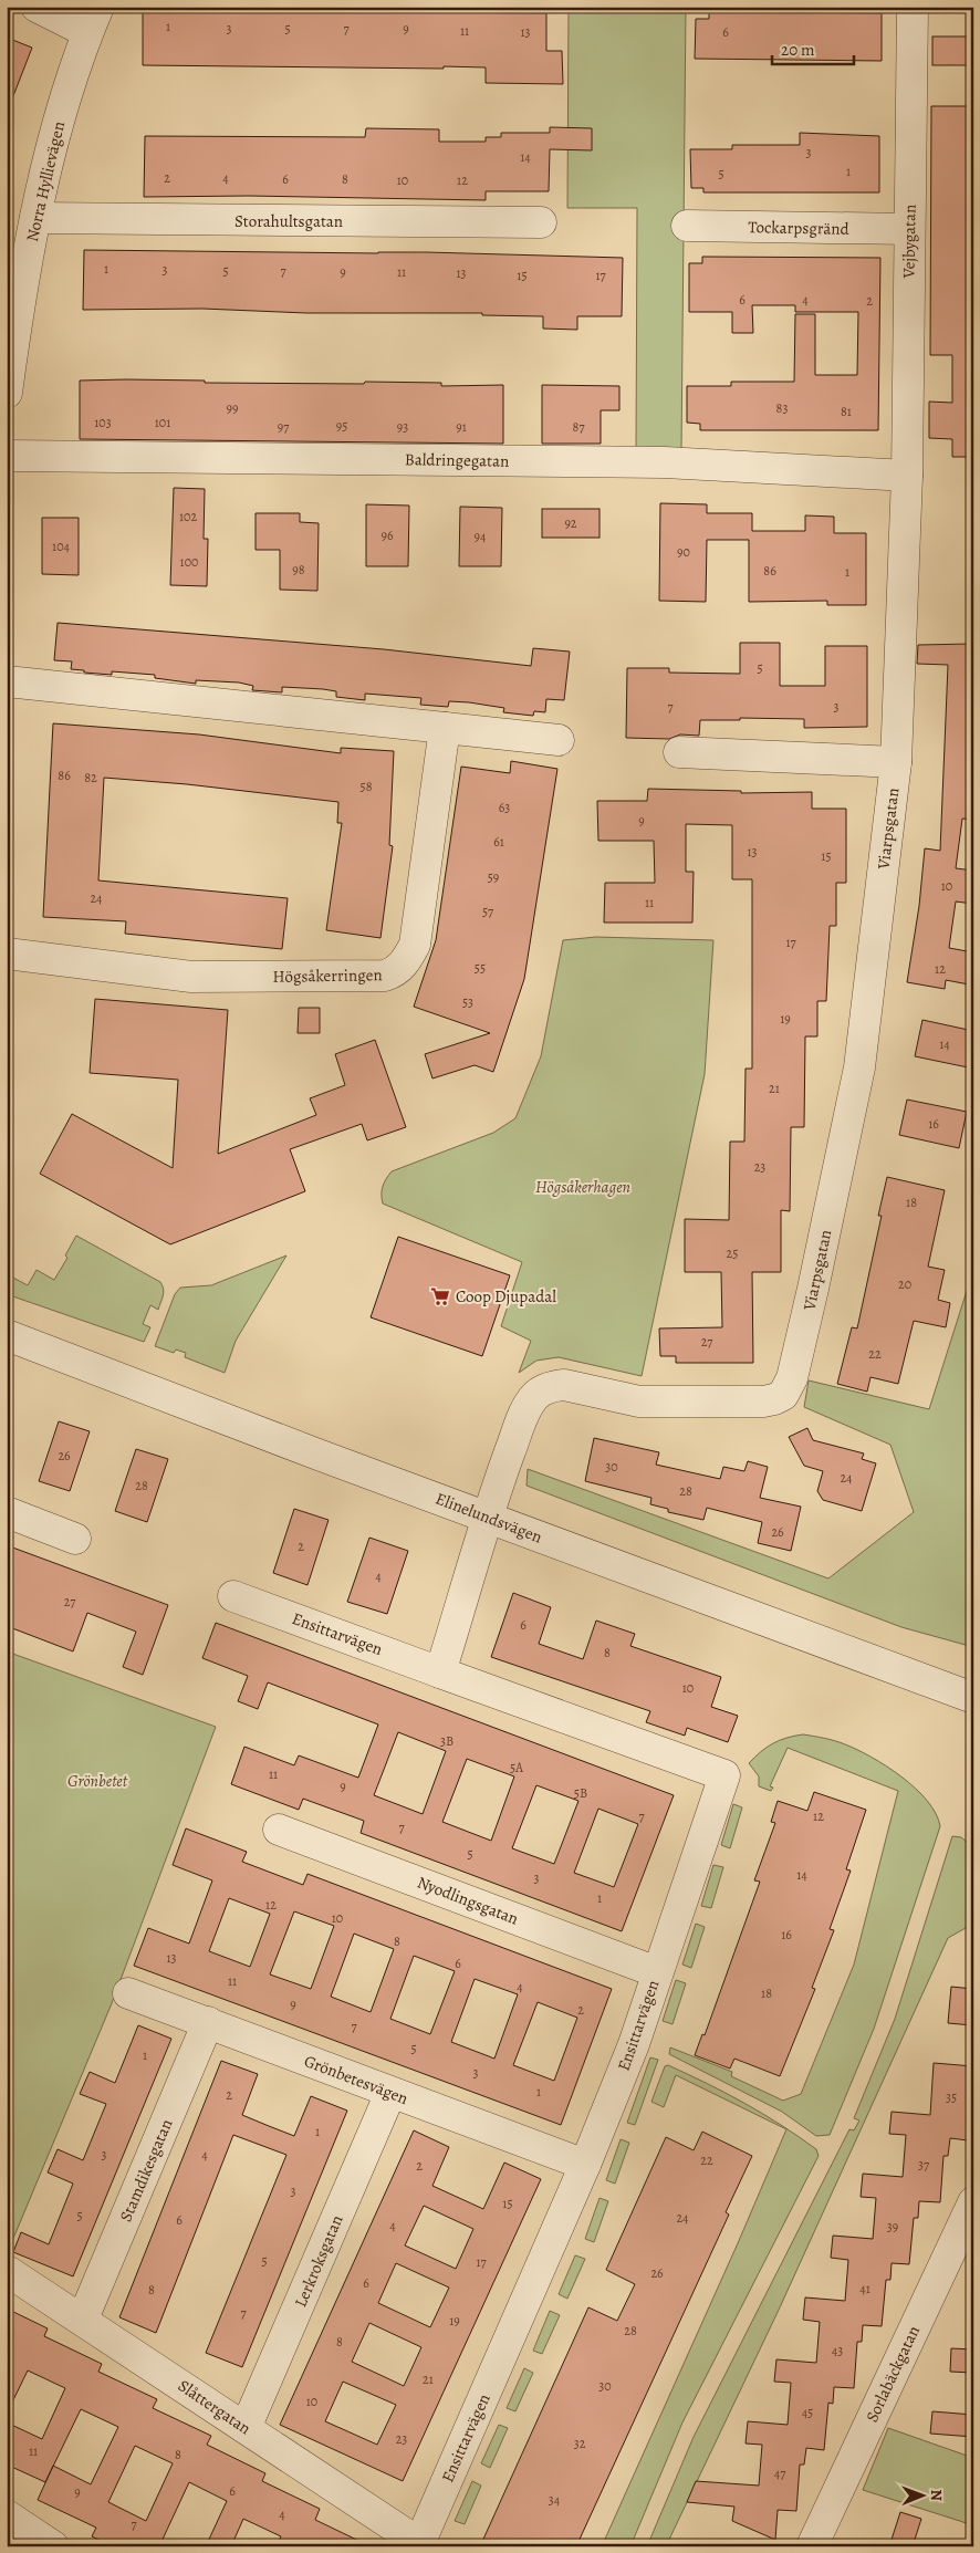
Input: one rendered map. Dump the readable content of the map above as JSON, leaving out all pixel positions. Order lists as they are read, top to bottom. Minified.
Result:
{"streets":{"street":["Norra Hyllievägen","Storahultsgatan","Tockarpsgränd","Vejbygatan","Baldringegatan","Viarpsgatan","Högsåkerringen","Elinelundsvägen","Ensittarvägen","Nyodlingsgatan","Grönbetesvägen","Stamdikesgatan","Lerkroksgatan","Sorlabäckgatan","Slåttergatan"]},"crossings":[["Norra Hyllievägen","Storahultsgatan"],["Tockarpsgränd","Vejbygatan"],["Vejbygatan","Baldringegatan"],["Vejbygatan","Viarpsgatan"],["Baldringegatan","Viarpsgatan"],["Viarpsgatan","Elinelundsvägen"],["Ensittarvägen","Nyodlingsgatan"],["Ensittarvägen","Grönbetesvägen"],["Ensittarvägen","Slåttergatan"],["Grönbetesvägen","Stamdikesgatan"],["Grönbetesvägen","Lerkroksgatan"],["Stamdikesgatan","Slåttergatan"],["Lerkroksgatan","Slåttergatan"]],"parks":["Högsåkerhagen","Grönbetet"],"places":{"supermarket":["Coop Djupadal"]},"house_numbers":["1","3","5","7","9","11","13","6","3","14","1","5","2","4","6","8","10","12","1","3","5","7","9","11","13","15","17","6","4","2","99","83","81","103","101","95","97","93","91","87","102","92","96","94","104","90","100","98","86","1","5","7","3","86","82","58","63","9","61","13","15","59","10","24","11","57","17","55","12","53","19","14","21","16","23","18","25","20","27","22","26","30","24","28","28","26","2","4","27","6","8","10","3B","5A","11","9","5B","7","12","7","5","14","3","1","12","10","16","8","13","6","11","4","18","9","2","7","5","1","3","1","2","35","1","3","4","22","37","2","3","15","5","24","6","4","39","5","17","26","6","41","8","7","19","28","8","43","21","30","10","45","23","32","11","8","47","6","9","34","4","7"],"scale_bar":"20 m","north":"right"}
